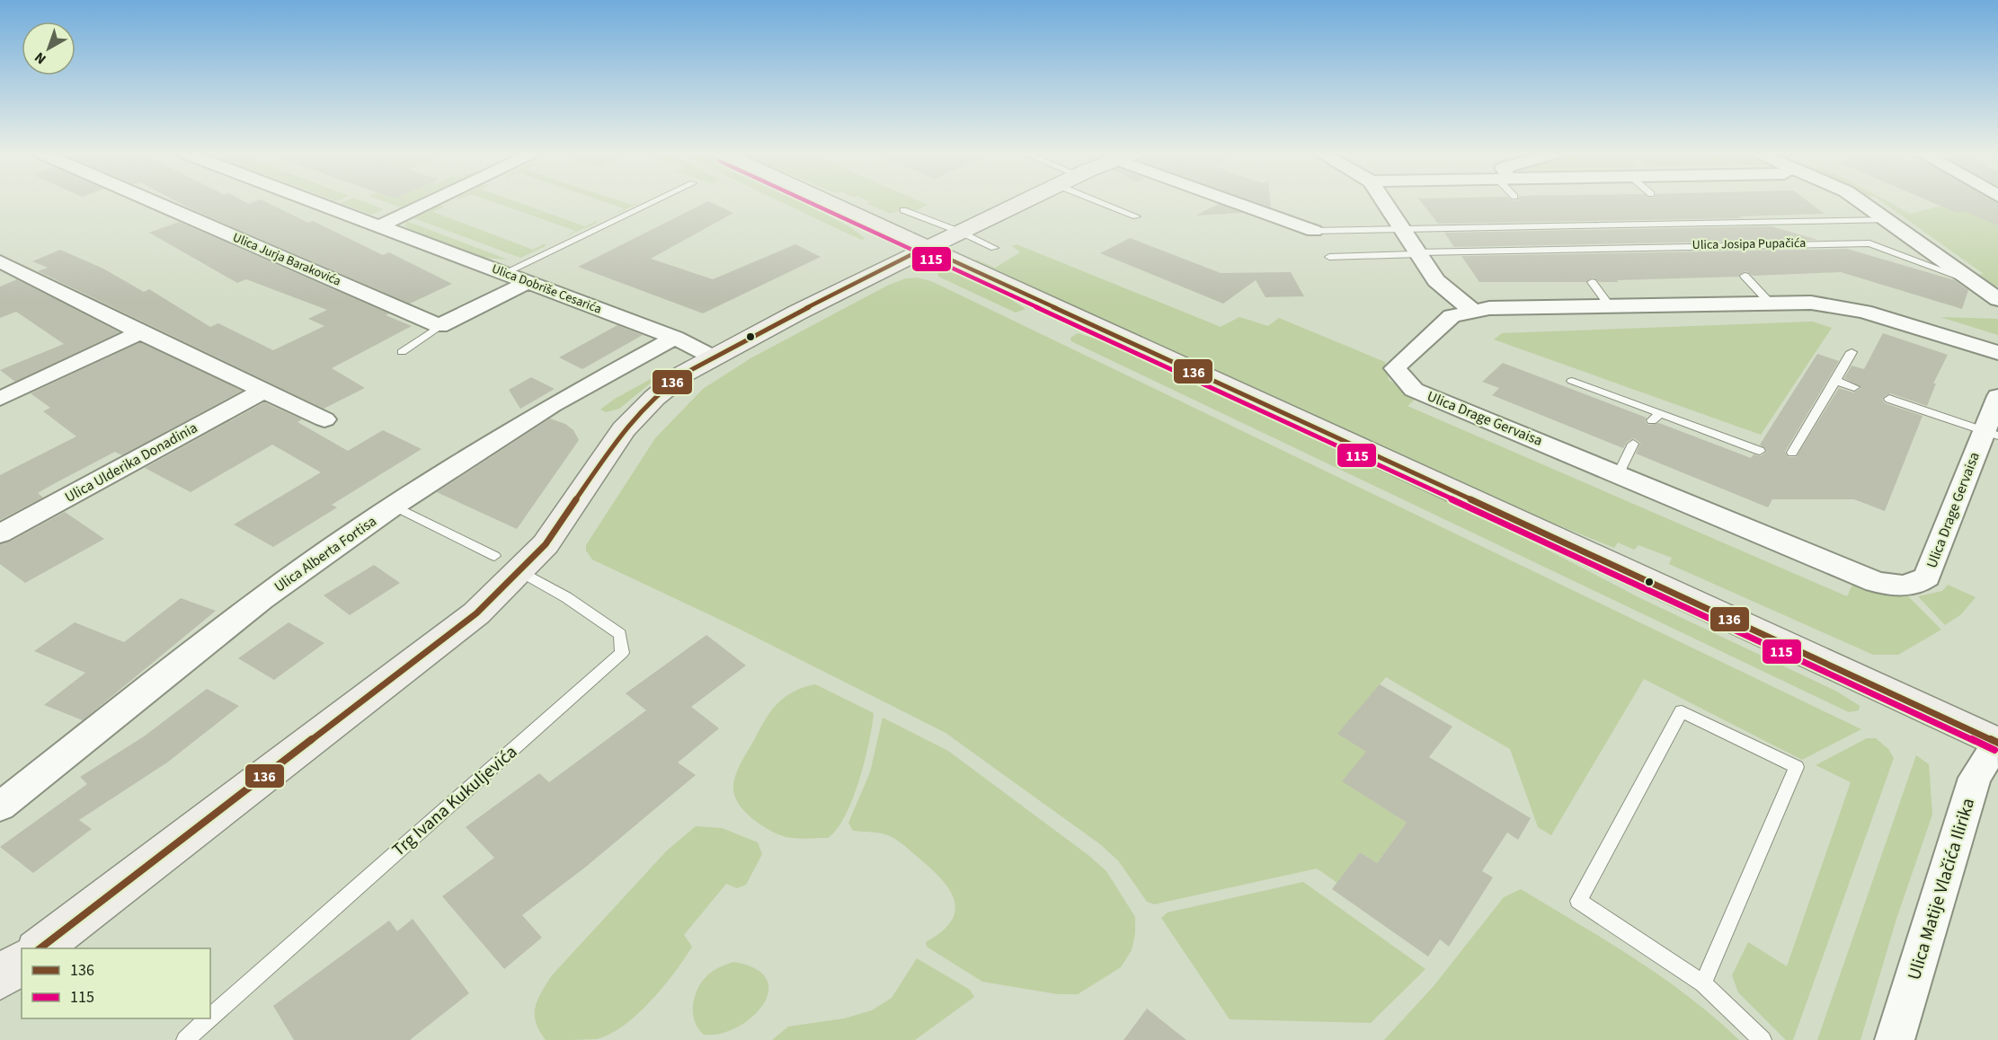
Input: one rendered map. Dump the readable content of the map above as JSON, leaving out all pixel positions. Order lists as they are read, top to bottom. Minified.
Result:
{"streets":{"street":["Ulica Jurja Barakovića","Ulica Dobriše Cesarića","Ulica Drage Gervaisa","Ulica Ulderika Donadinia","Ulica Alberta Fortisa","Ulica Matije Vlačića Ilirika"],"lane":["Ulica Josipa Pupačića","Trg Ivana Kukuljevića"]},"crossings":[["Ulica Dobriše Cesarića","Ulica Alberta Fortisa"]],"lines":["transit line 115","transit line 136"],"legend":["136","115"],"north":"bottom left"}
